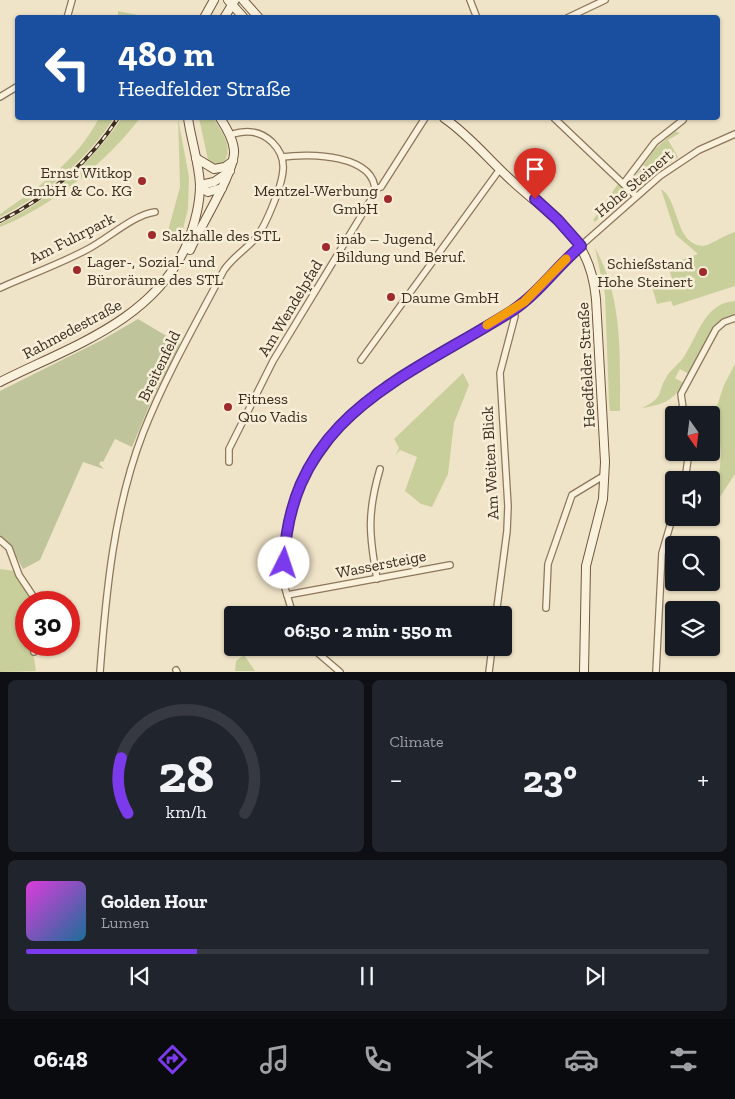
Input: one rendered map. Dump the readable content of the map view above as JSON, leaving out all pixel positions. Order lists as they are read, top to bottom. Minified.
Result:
{"streets":{"main road":["Rahmedestraße","Heedfelder Straße"],"street":["Hohe Steinert","Am Fuhrpark","Am Wendelpfad","Breitenfeld","Am Weiten Blick","Wassersteige"]},"crossings":[["Hohe Steinert","Heedfelder Straße"]],"places":["Ernst Witkop GmbH & Co. KG","Mentzel-Werbung GmbH","Salzhalle des STL","inab – Jugend, Bildung und Beruf.","Lager-, Sozial- und Büroräume des STL","Schießstand Hohe Steinert","Daume GmbH","Fitness Quo Vadis"],"north":"bottom","page":{"turn":["480 m","Heedfelder Straße"],"limit":"30","trip":"06:50 · 2 min · 550 m","tile":"Climate","heat":["−","23°","+"],"song":["Golden Hour","Lumen"],"tabs":"06:48","gauge":["28","km/h"]}}
